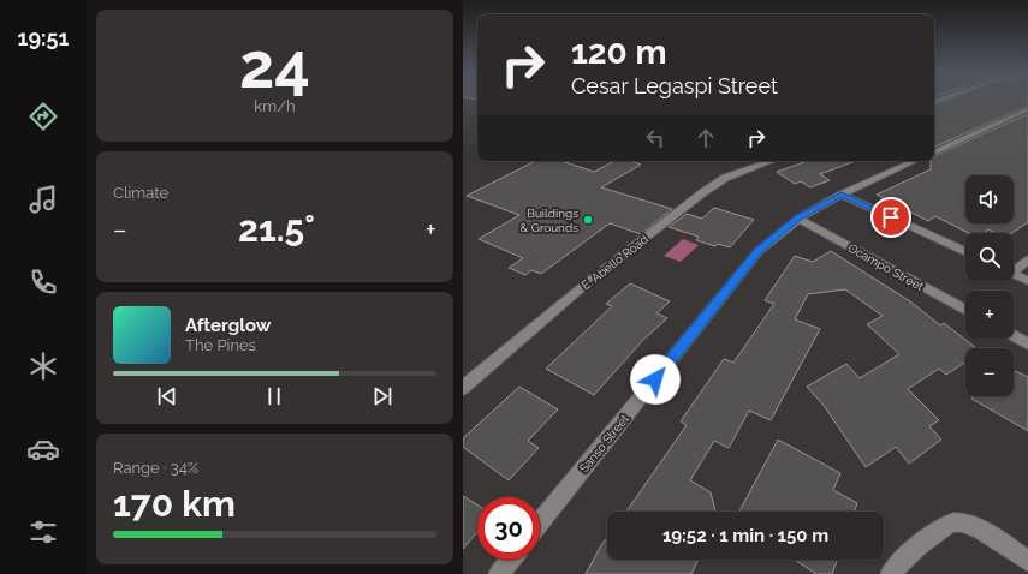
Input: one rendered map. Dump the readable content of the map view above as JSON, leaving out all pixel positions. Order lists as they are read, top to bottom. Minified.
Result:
{"streets":{"street":["E. Abello Road","Ocampo Street","Sanso Street"]},"crossings":[["Ocampo Street","Sanso Street"]],"places":["Buildings & Grounds"],"page":{"tabs":"19:51","tile":[["24","km/h"],"Climate",["Range · 34%","170 km"]],"turn":["120 m","Cesar Legaspi Street"],"map_buttons":["+","−"],"heat":["−","21.5°","+"],"song":["Afterglow","The Pines"],"limit":"30","trip":"19:52 · 1 min · 150 m"}}
